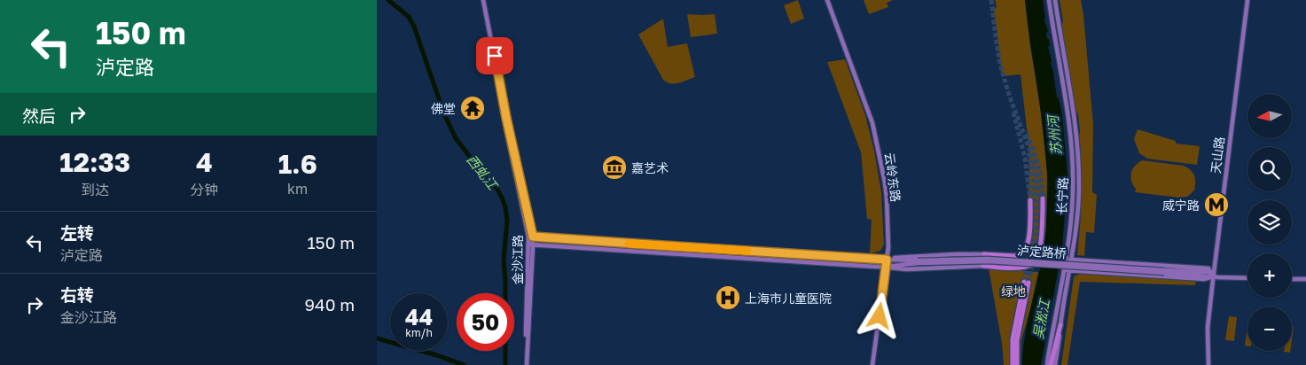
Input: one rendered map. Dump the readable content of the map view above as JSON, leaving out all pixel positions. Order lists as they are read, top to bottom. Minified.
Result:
{"streets":{"main road":["天山路","云岭东路","长宁路","泸定路桥","金沙江路"]},"crossings":[["天山路","泸定路桥"]],"water":["苏州河","西虬江","吴淞江"],"parks":["绿地"],"places":{"temple":["佛堂"],"museum":["嘉艺术"],"metro station":["威宁路"],"hospital":["上海市儿童医院"]},"north":"left","page":{"turn":["150 m","泸定路"],"then":"然后","map_buttons":["+","−"],"eta":["12:33","到达","4","分钟","1.6","km"],"list":[{"name":"左转","note":"泸定路","value":"150 m"},{"name":"右转","note":"金沙江路","value":"940 m"}],"speed":"44 km/h","limit":"50"}}
